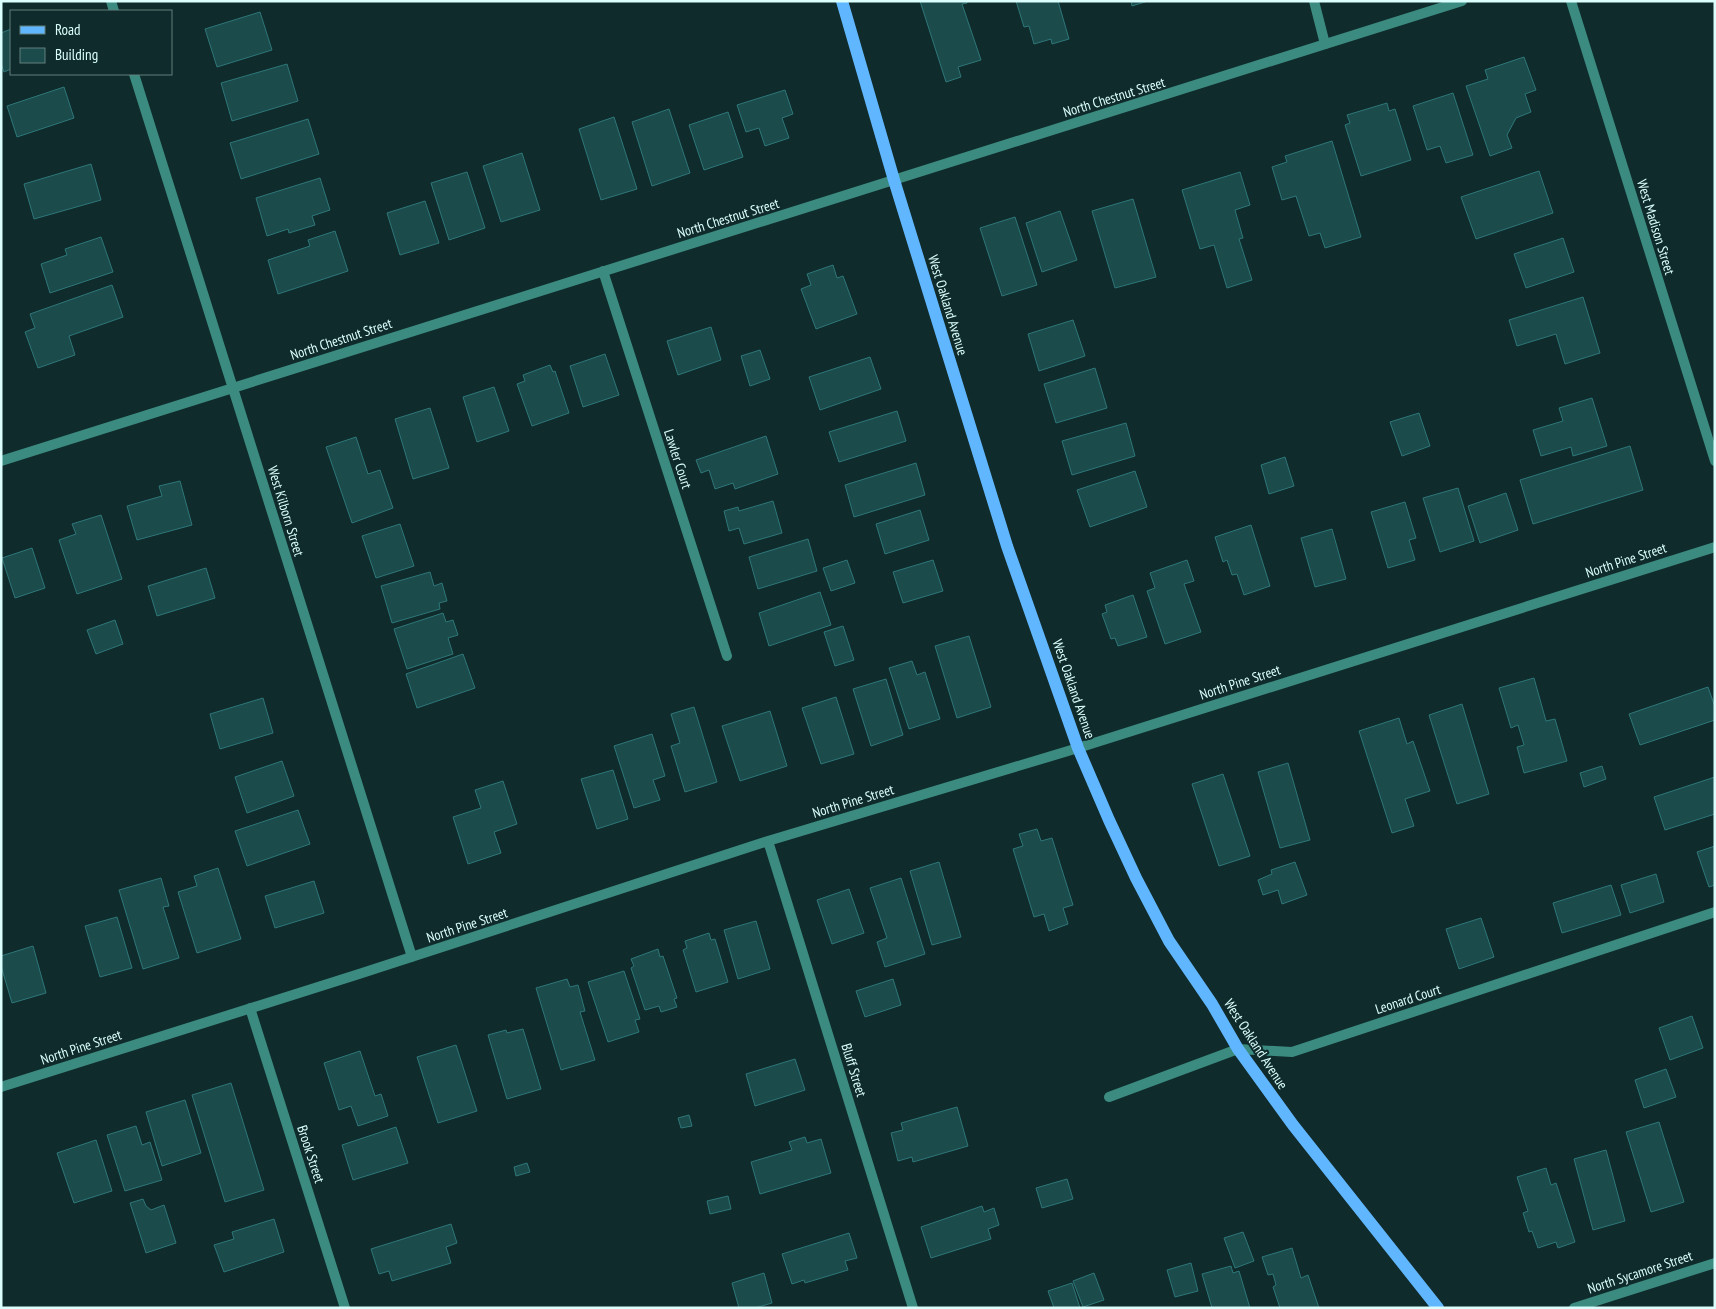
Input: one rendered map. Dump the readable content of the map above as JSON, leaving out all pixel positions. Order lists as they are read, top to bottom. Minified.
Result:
{"streets":{"main road":["West Oakland Avenue"],"street":["North Chestnut Street","West Madison Street","Lawler Court","West Kilborn Street","North Pine Street","Leonard Court","Bluff Street","Brook Street","North Sycamore Street"]},"crossings":[["North Chestnut Street","West Oakland Avenue"],["North Chestnut Street","Lawler Court"],["North Chestnut Street","West Kilborn Street"],["West Oakland Avenue","North Pine Street"],["West Oakland Avenue","Leonard Court"],["West Kilborn Street","North Pine Street"],["North Pine Street","Bluff Street"],["North Pine Street","Brook Street"]],"legend":["Road","Building"]}
